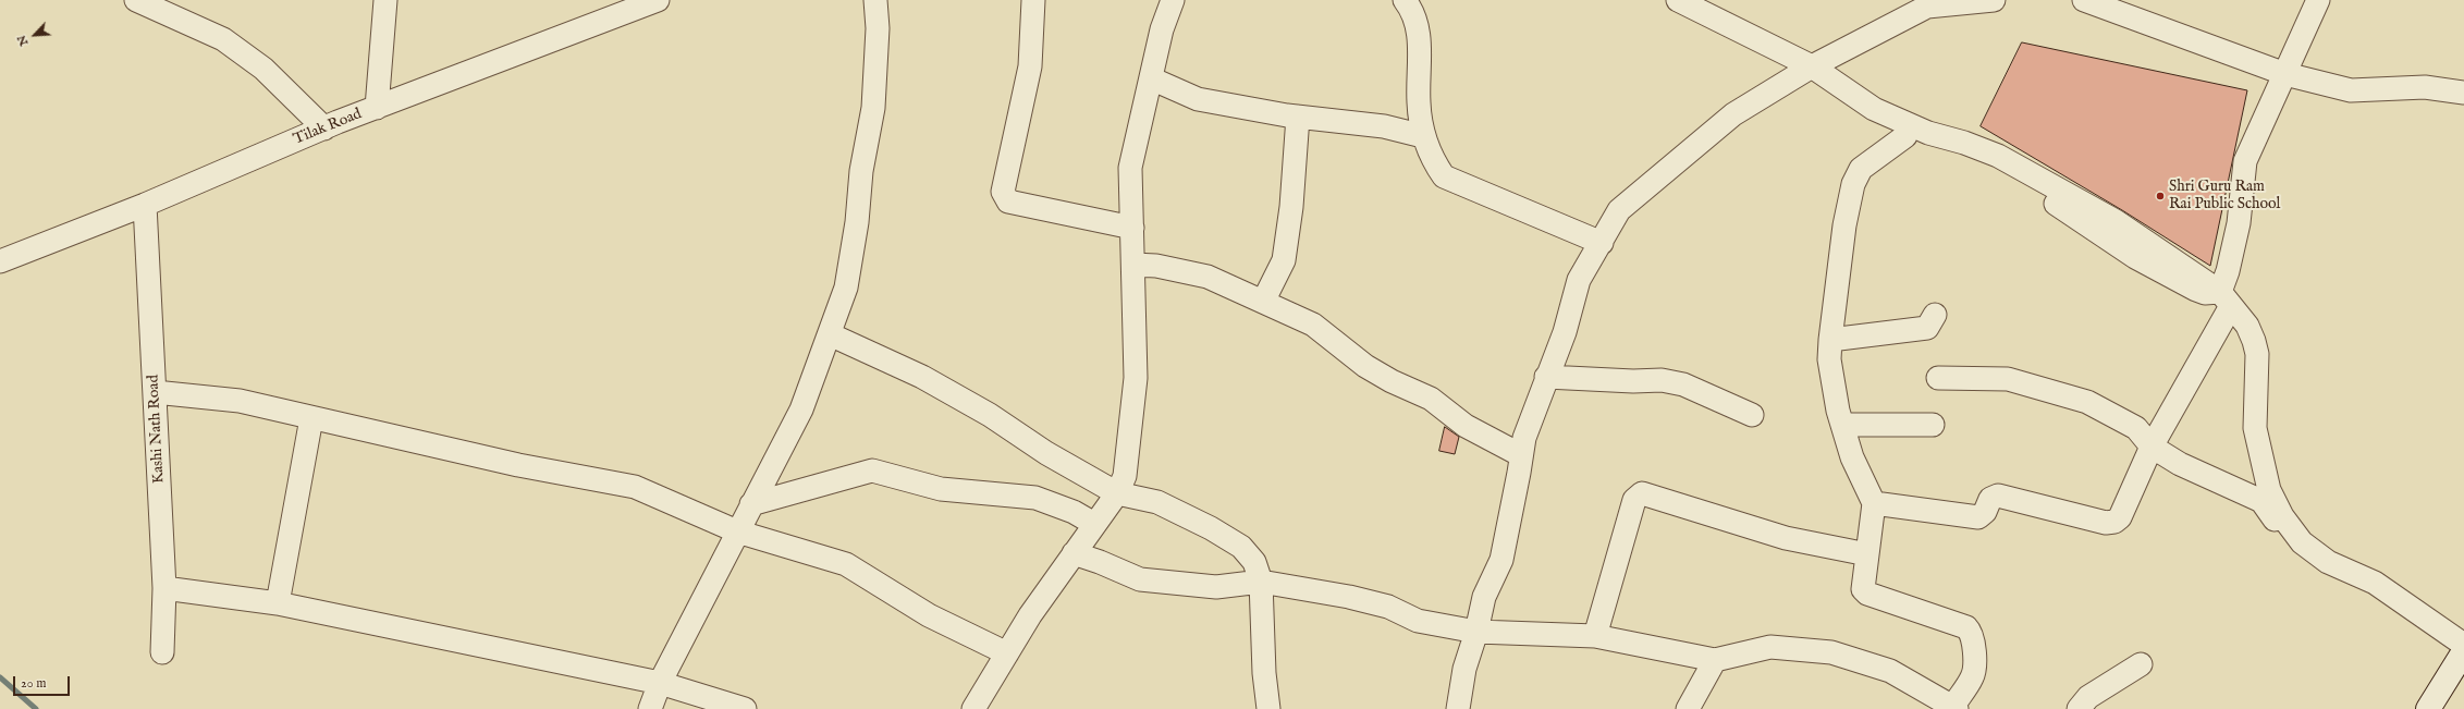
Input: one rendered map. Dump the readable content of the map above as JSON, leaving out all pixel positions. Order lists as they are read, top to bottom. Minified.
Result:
{"streets":{"street":["Tilak Road","Kashi Nath Road"]},"crossings":[["Tilak Road","Kashi Nath Road"]],"places":["Shri Guru Ram Rai Public School"],"scale_bar":"20 m","north":"bottom left"}
